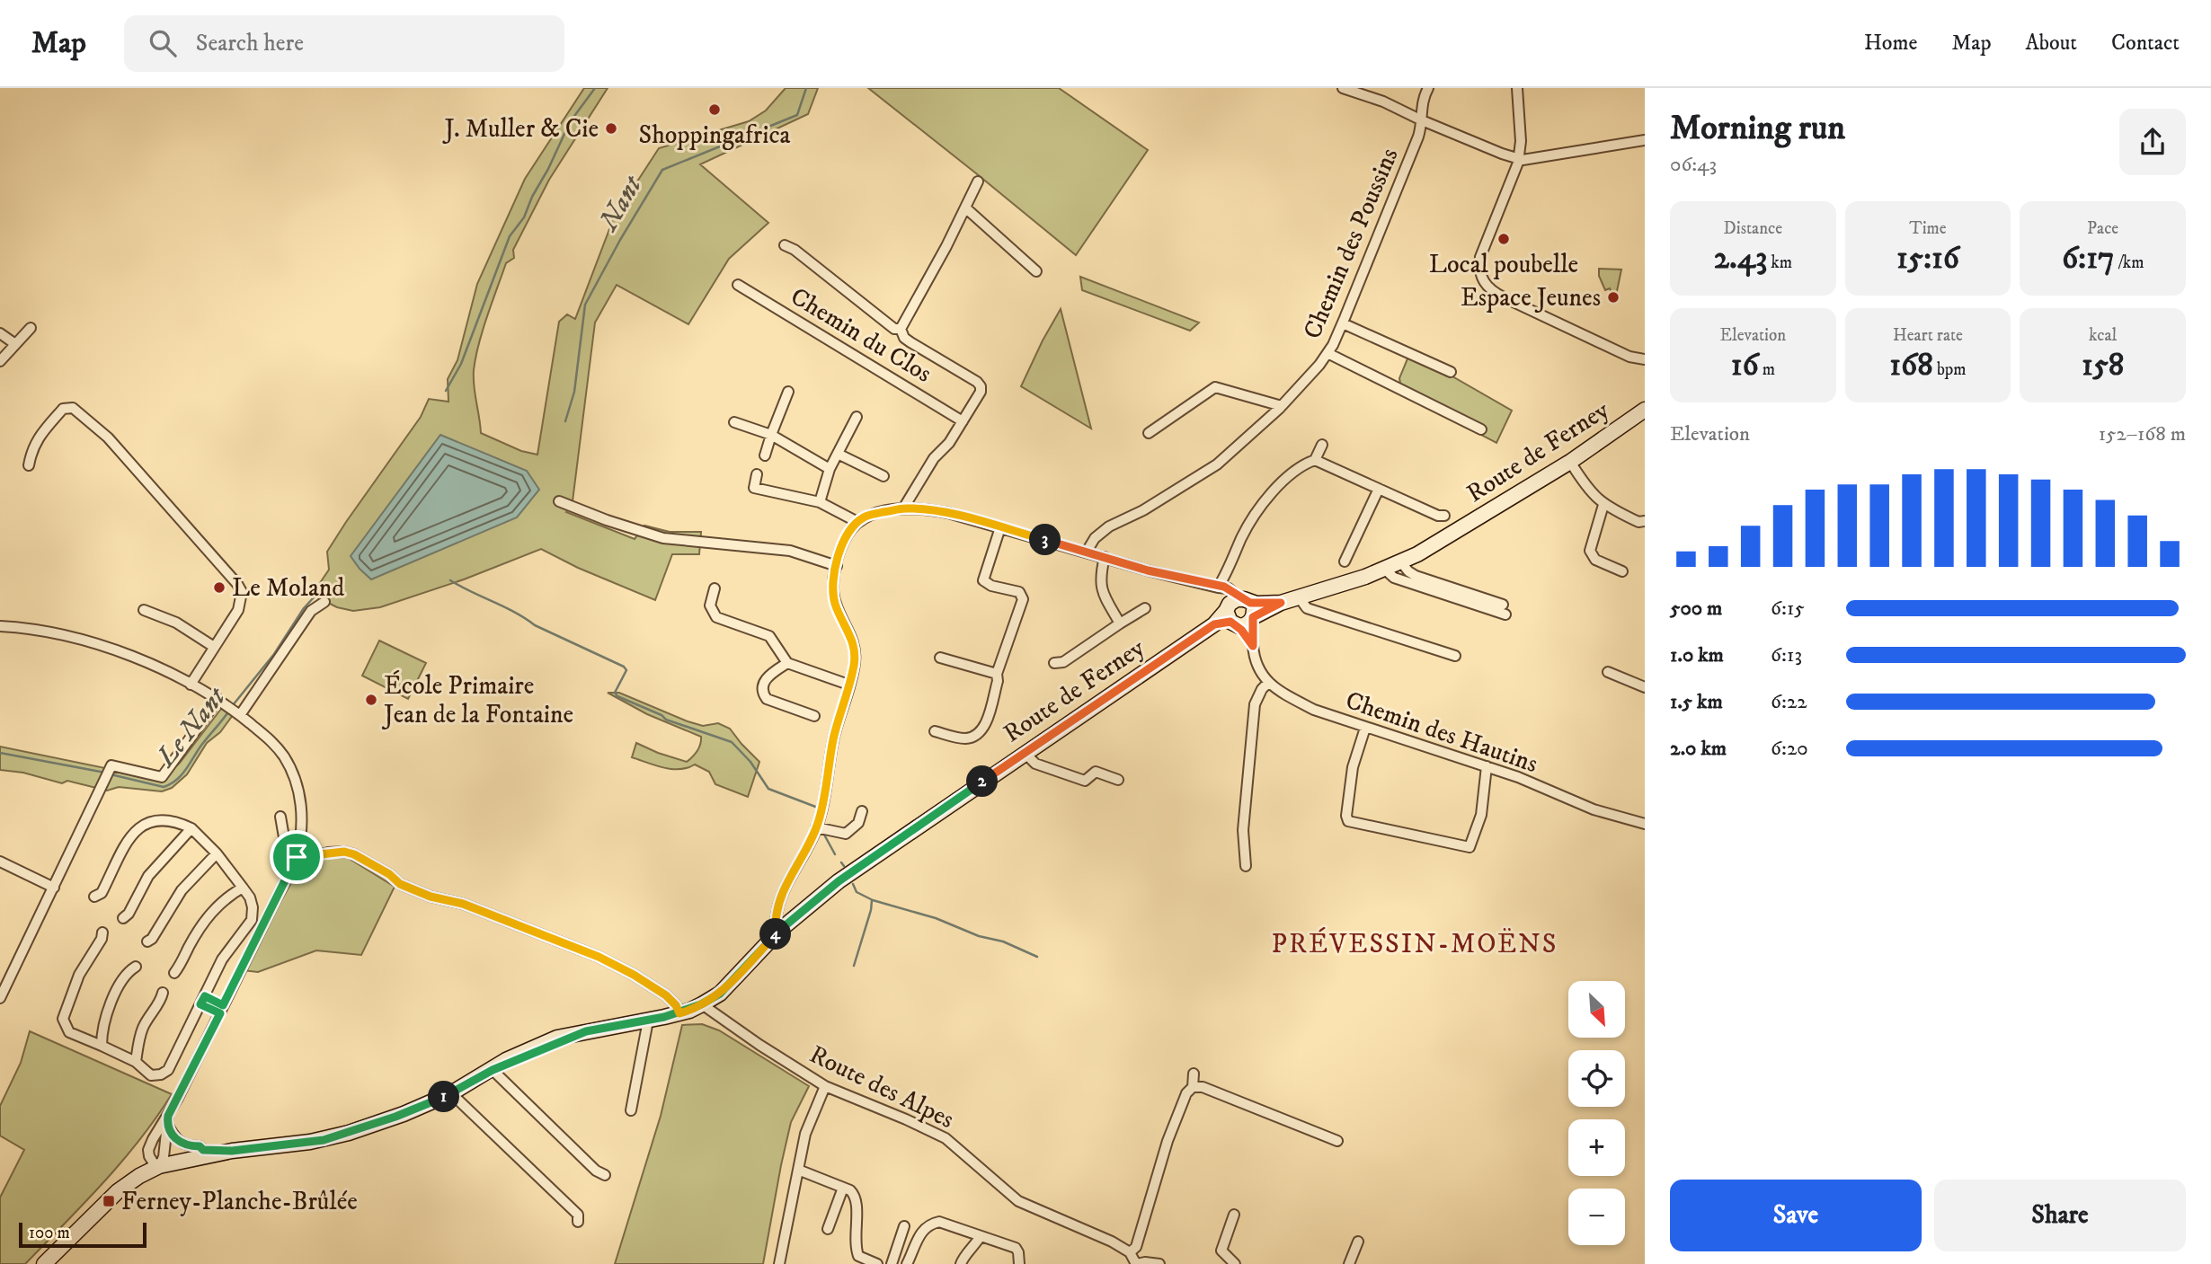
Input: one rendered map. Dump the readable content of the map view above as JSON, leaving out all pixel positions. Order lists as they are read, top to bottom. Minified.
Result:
{"streets":{"main road":["Route de Ferney"],"street":["Chemin des Poussins","Chemin du Clos","Chemin des Hautins","Route des Alpes"]},"crossings":[["Route de Ferney","Route des Alpes"]],"districts":["PRÉVESSIN-MOËNS"],"water":["Nant","Le Nant"],"places":{"other":["Shoppingafrica","J. Muller & Cie","Local poubelle","Espace Jeunes","Le Moland","École Primaire Jean de la Fontaine"],"transit":["Ferney-Planche-Brûlée"]},"scale_bar":"100 m","north":"bottom right","page":{"header":"Map","search":"Search here","nav":["Home","Map","About","Contact"],"heading":["Morning run","06:43"],"stats":[["Distance","2.43 km"],["Time","15:16"],["Pace","6:17 /km"],["Elevation","16 m"],["Heart rate","168 bpm"],["kcal","158"]],"chart":["Elevation","152–168 m"],"pins":["3","2","4","1"],"list":[{"name":"500 m","note":"6:15"},{"name":"1.0 km","note":"6:13"},{"name":"1.5 km","note":"6:22"},{"name":"2.0 km","note":"6:20"}],"map_buttons":["+","−"],"buttons":["Save","Share"],"scale":"100 m"}}
